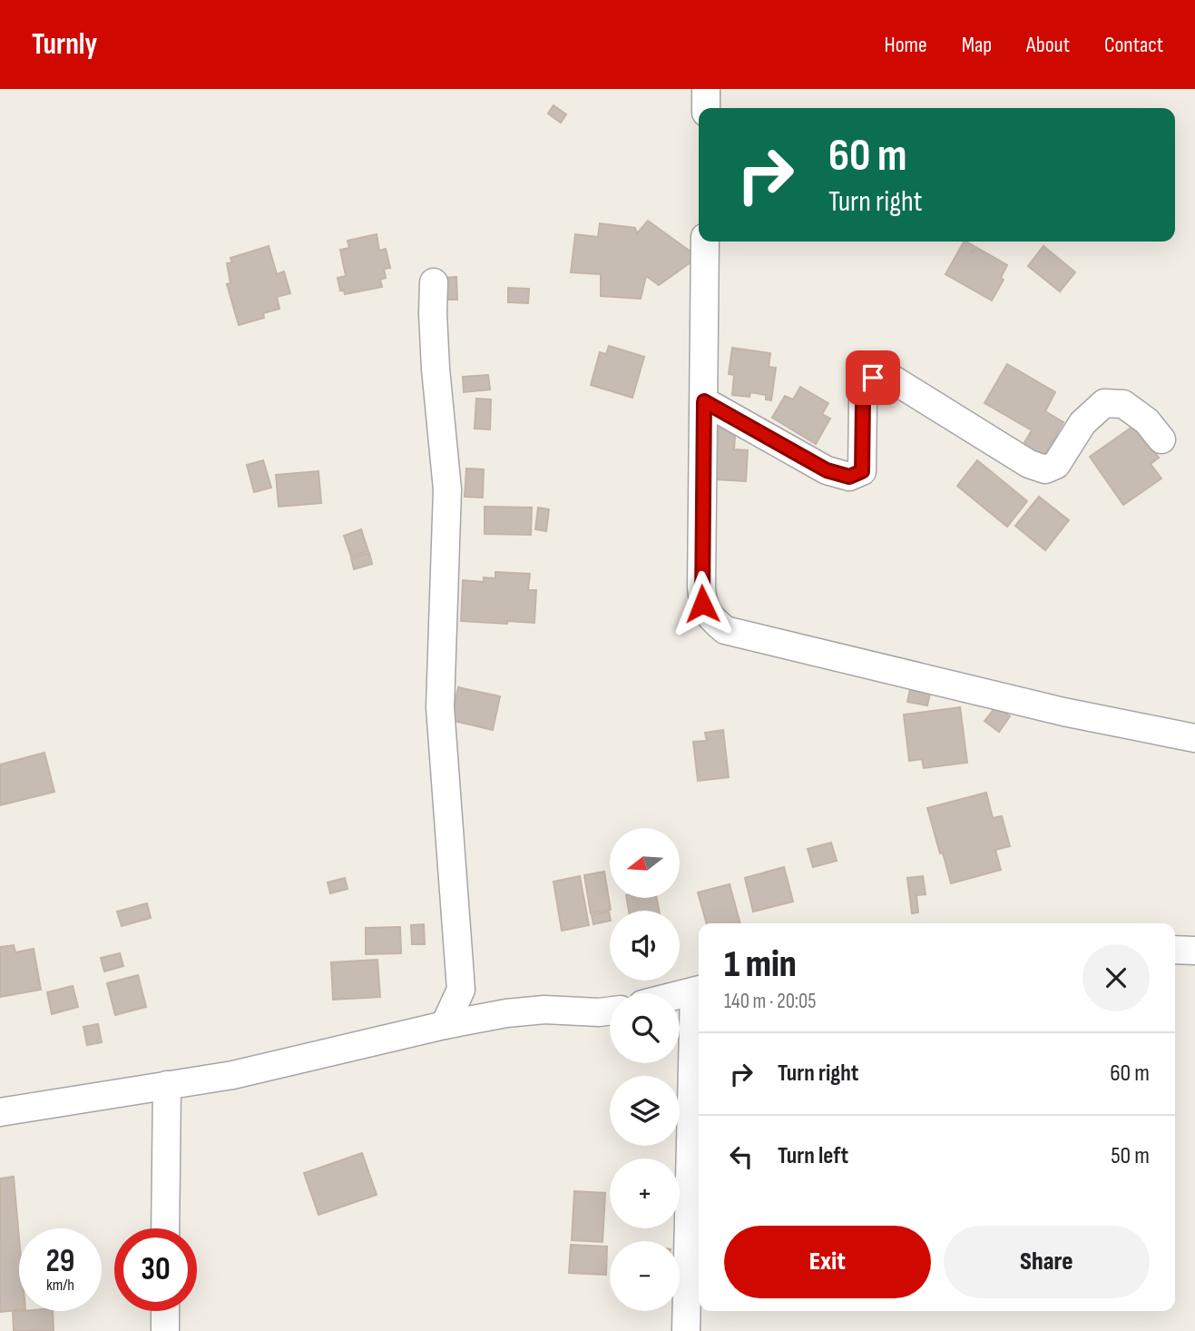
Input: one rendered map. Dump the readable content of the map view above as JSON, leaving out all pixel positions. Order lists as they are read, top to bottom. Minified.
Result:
{"north":"left","page":{"header":"Turnly","nav":["Home","Map","About","Contact"],"turn":["60 m","Turn right"],"map_buttons":["+","−"],"heading":["1 min","140 m · 20:05"],"list":[{"name":"Turn right","value":"60 m"},{"name":"Turn left","value":"50 m"}],"buttons":["Exit","Share"],"speed":"29 km/h","limit":"30"}}
